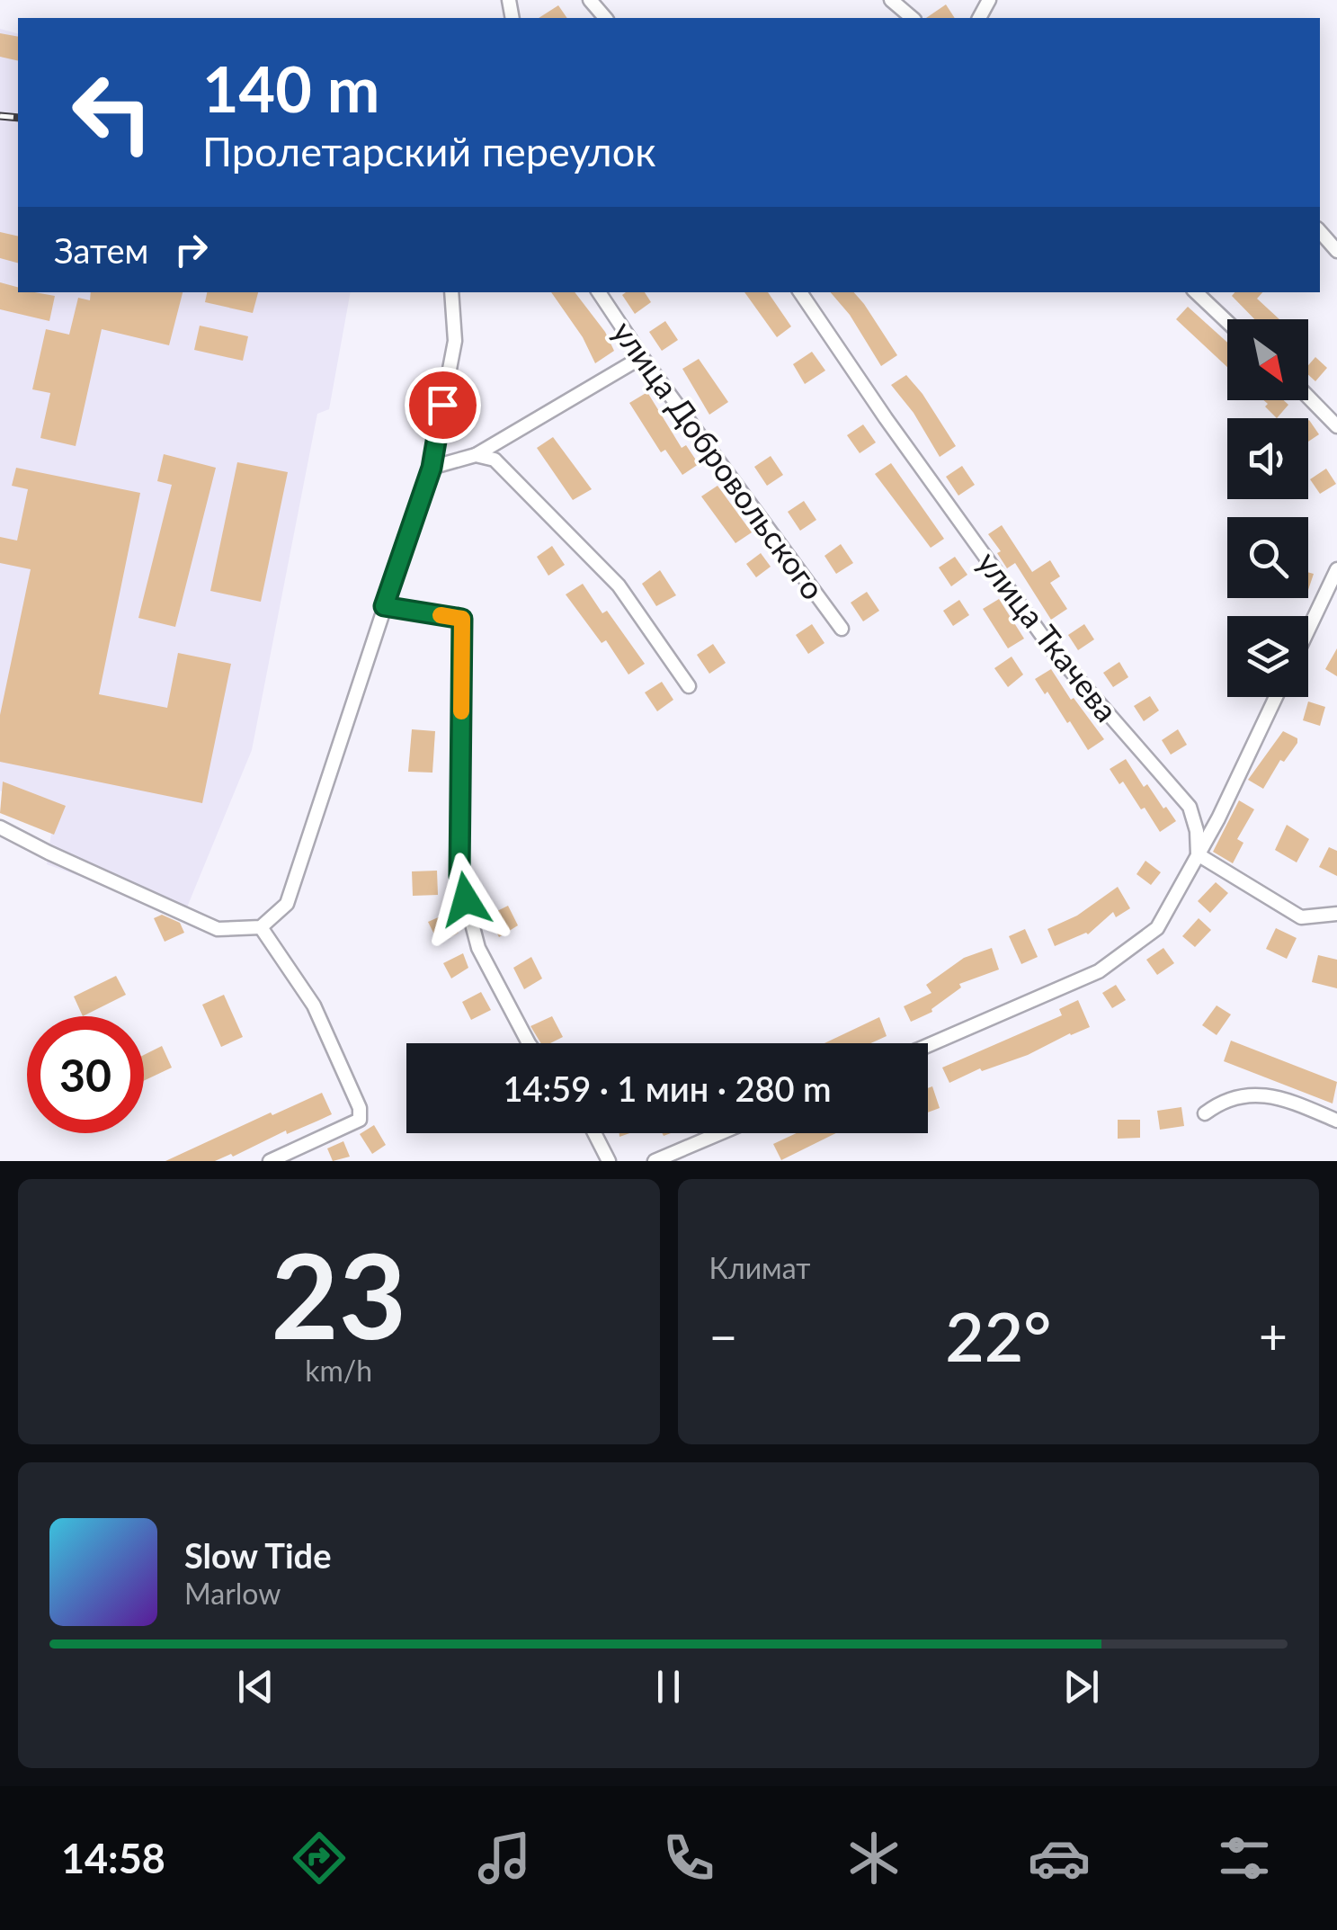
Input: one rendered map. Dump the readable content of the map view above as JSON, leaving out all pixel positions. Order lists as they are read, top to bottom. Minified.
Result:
{"streets":{"street":["улица Добровольского","улица Ткачева"]},"north":"bottom right","page":{"turn":["140 m","Пролетарский переулок"],"then":"Затем","limit":"30","trip":"14:59 · 1 мин · 280 m","tile":[["23","km/h"],"Климат"],"heat":["−","22°","+"],"song":["Slow Tide","Marlow"],"tabs":"14:58"}}
